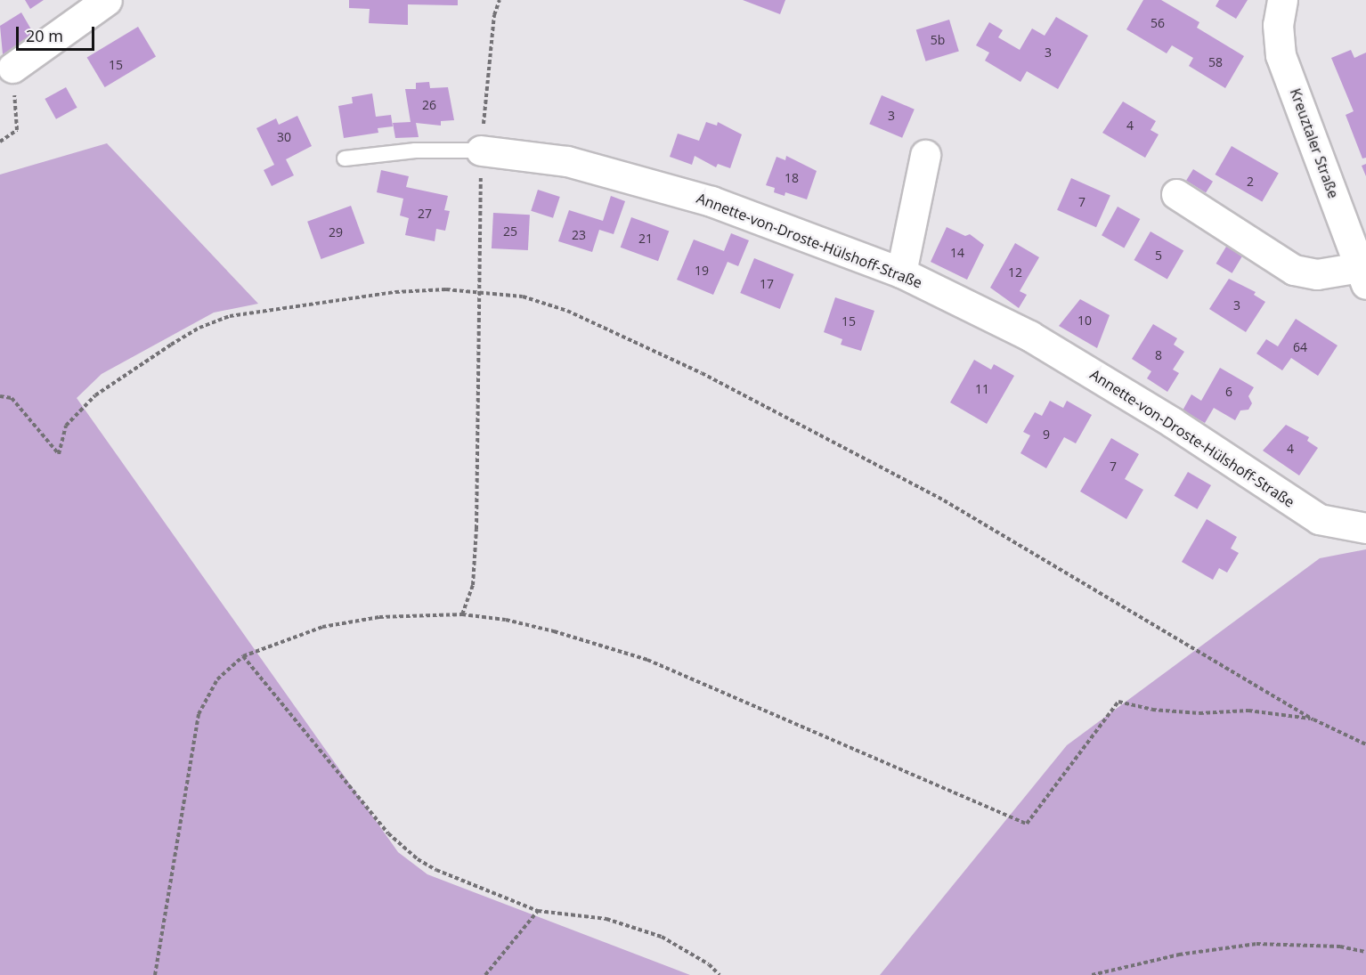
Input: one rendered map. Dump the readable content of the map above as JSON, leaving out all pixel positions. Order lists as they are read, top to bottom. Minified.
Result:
{"streets":{"street":["Kreuztaler Straße","Annette-von-Droste-Hülshoff-Straße"]},"house_numbers":["56","5b","3","58","15","26","3","4","30","18","2","7","27","25","29","23","21","14","5","19","12","17","3","10","15","64","8","11","6","9","4","7"],"scale_bar":"20 m"}
